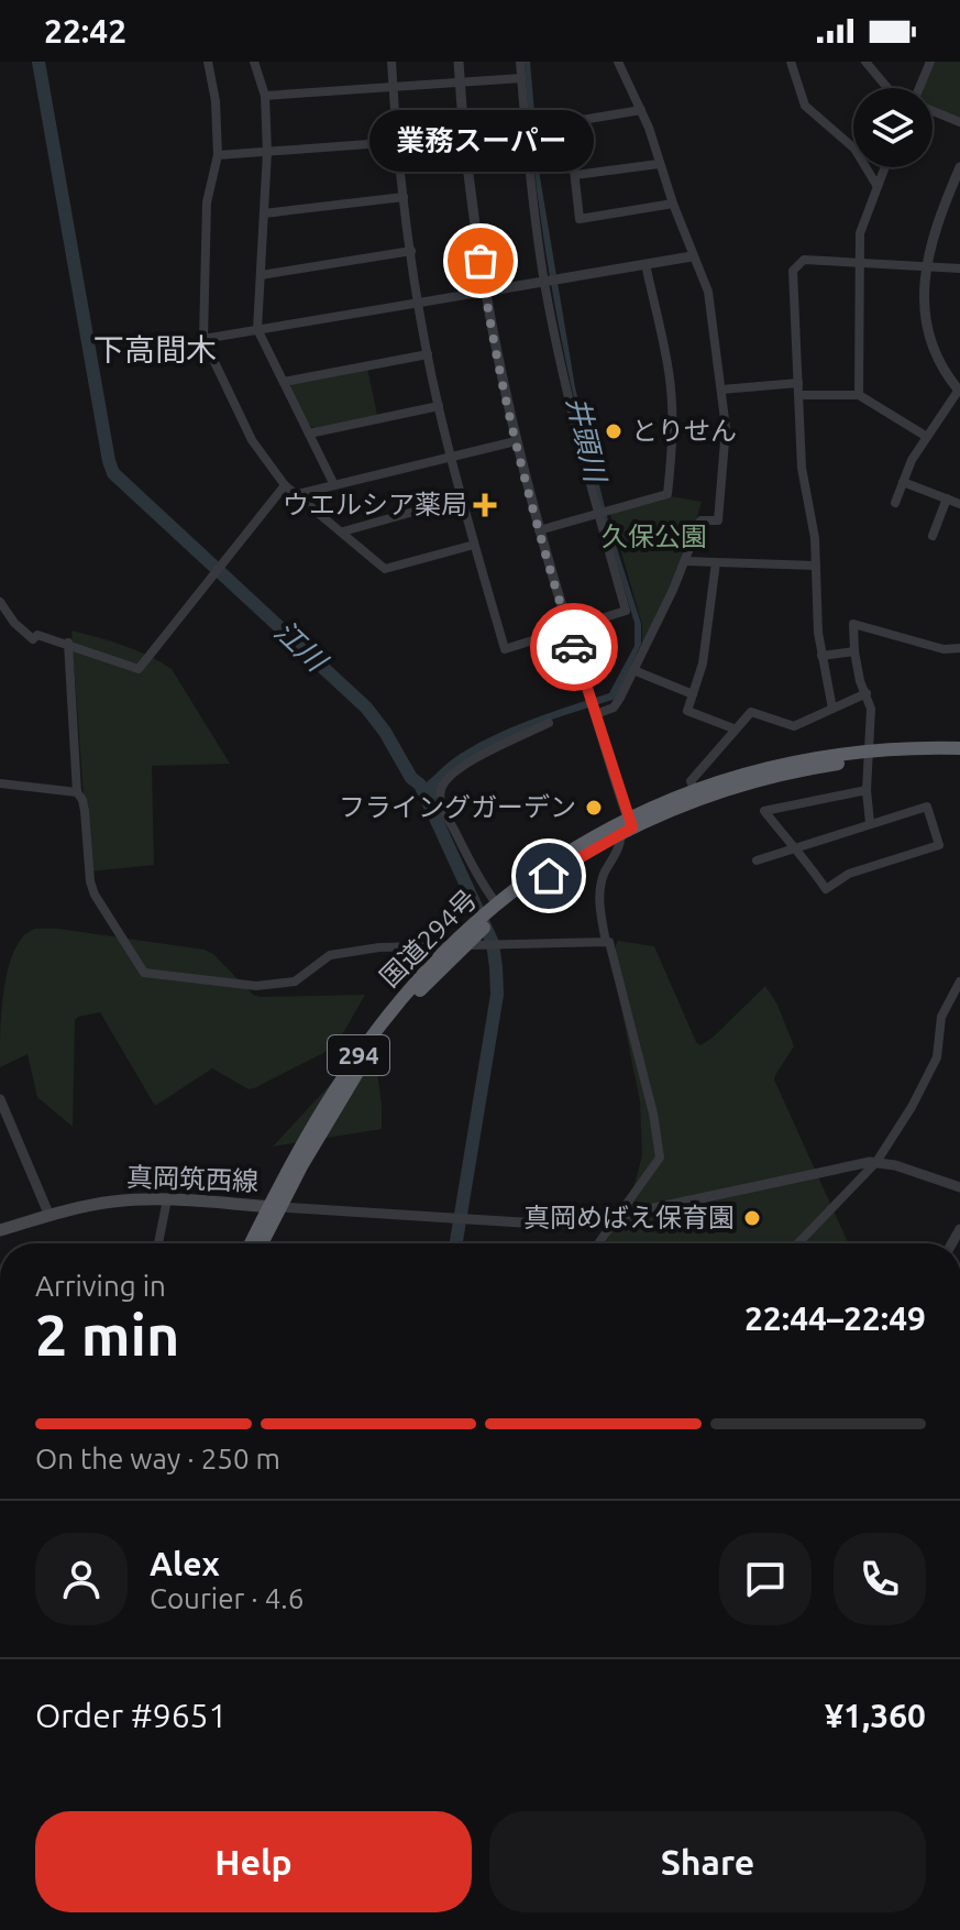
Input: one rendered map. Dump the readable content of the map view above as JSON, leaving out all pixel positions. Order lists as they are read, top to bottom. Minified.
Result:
{"streets":{"highway":["国道294号","294"],"main road":["真岡筑西線"]},"crossings":[["国道294号","真岡筑西線"]],"districts":["下高間木"],"water":["井頭川","江川"],"parks":["久保公園"],"places":{"other":["業務スーパー","とりせん","フライングガーデン","真岡めばえ保育園"],"health":["ウエルシア薬局"]},"page":{"status":"22:42","bubble":"業務スーパー","heading":["2 min","Arriving in","22:44–22:49"],"panel":["Alex","Courier · 4.6","Order #9651","¥1,360"],"bar":"On the way · 250 m","buttons":["Help","Share"]}}
